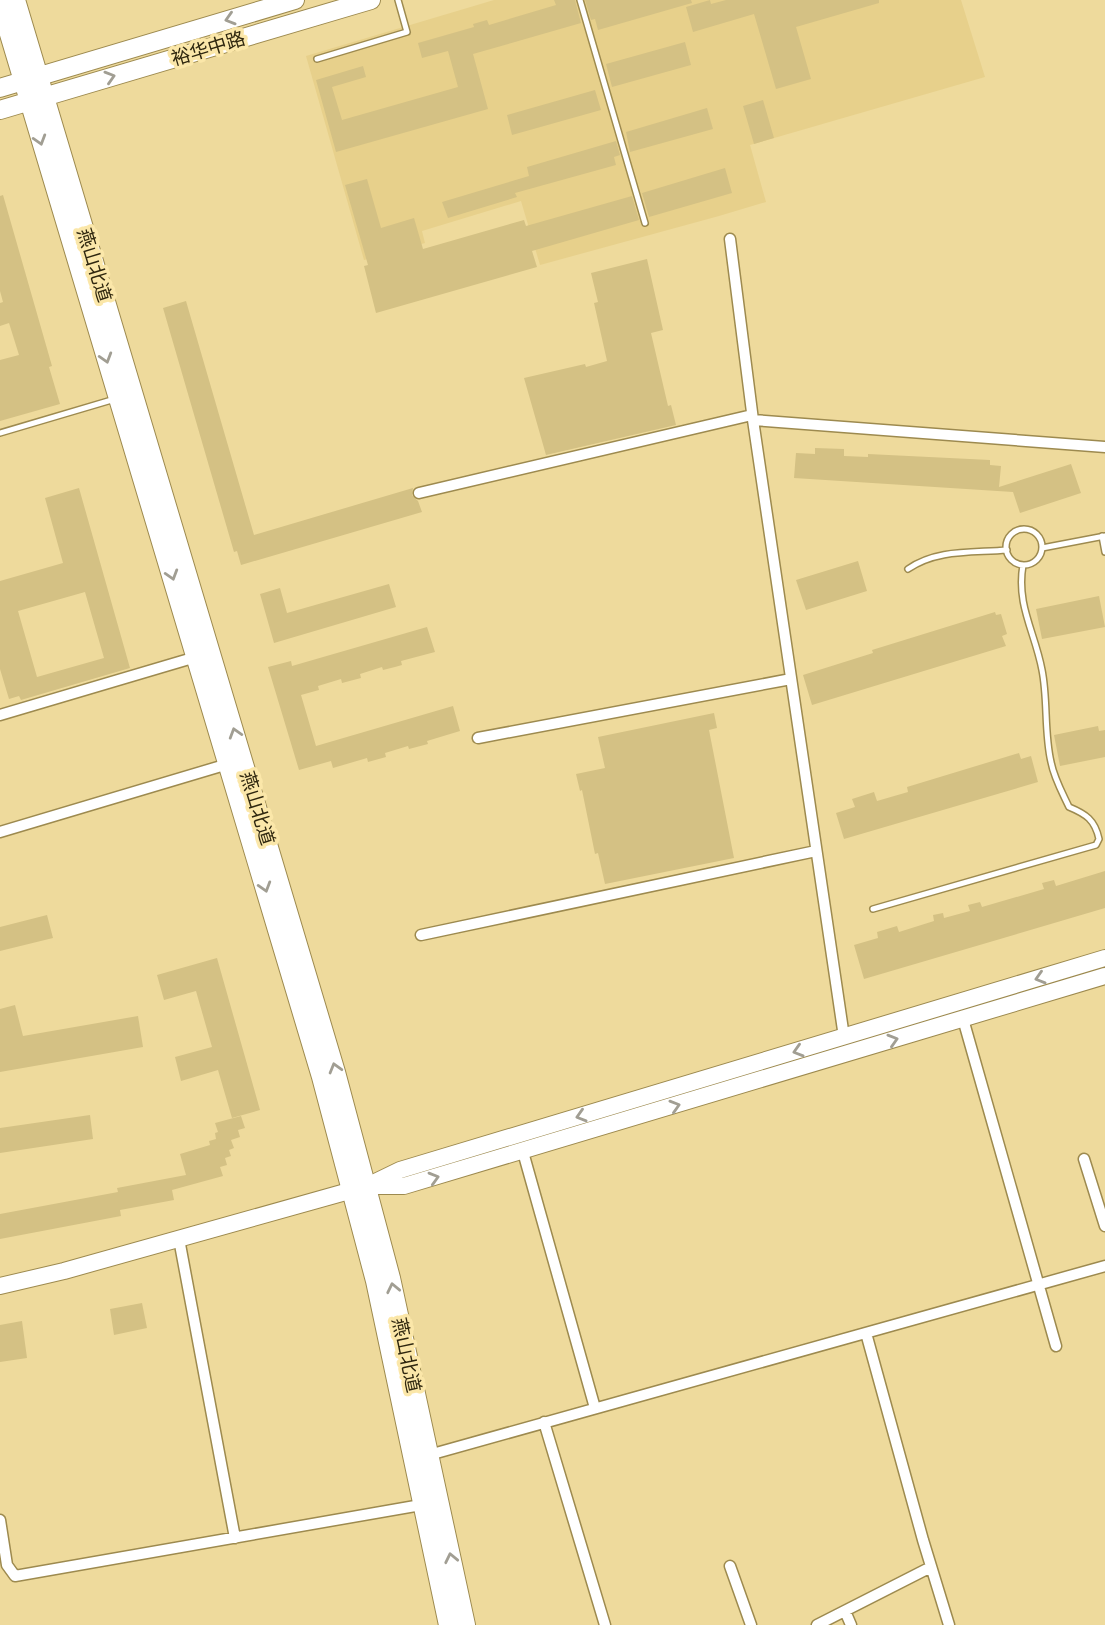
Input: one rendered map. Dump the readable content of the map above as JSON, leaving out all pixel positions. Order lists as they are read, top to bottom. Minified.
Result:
{"streets":{"main road":["裕华中路","燕山北道"]},"crossings":[["裕华中路","燕山北道"]]}
